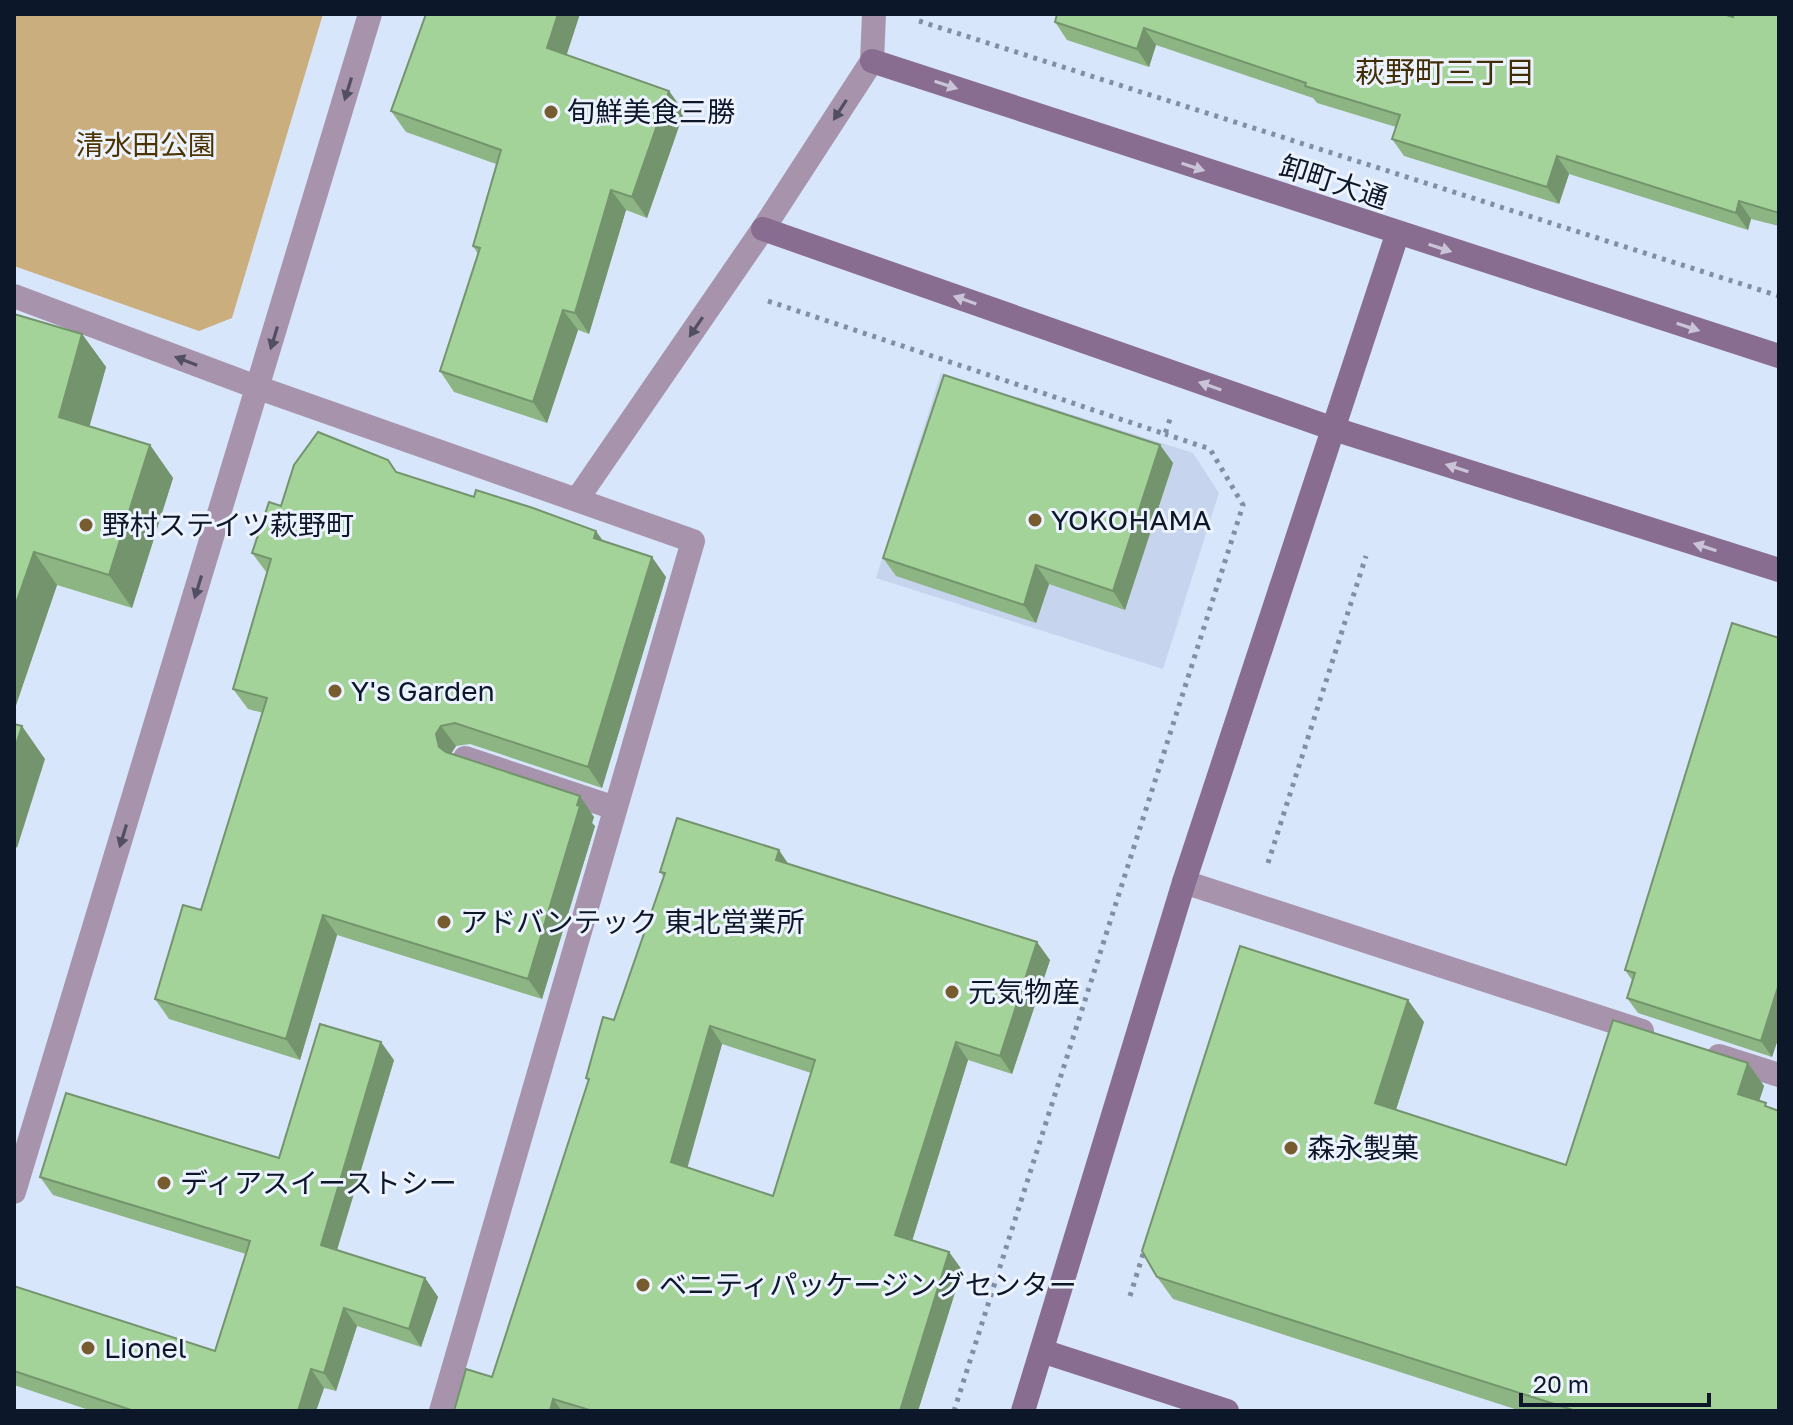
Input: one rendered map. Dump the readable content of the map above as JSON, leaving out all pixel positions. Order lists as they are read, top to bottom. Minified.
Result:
{"streets":{"street":["卸町大通"]},"districts":["萩野町三丁目"],"parks":["清水田公園"],"places":["旬鮮美食三勝","YOKOHAMA","野村ステイツ萩野町","Y's Garden","アドバンテック 東北営業所","元気物産","森永製菓","ディアスイーストシー","ベニティパッケージングセンター","Lionel"],"scale_bar":"20 m"}
